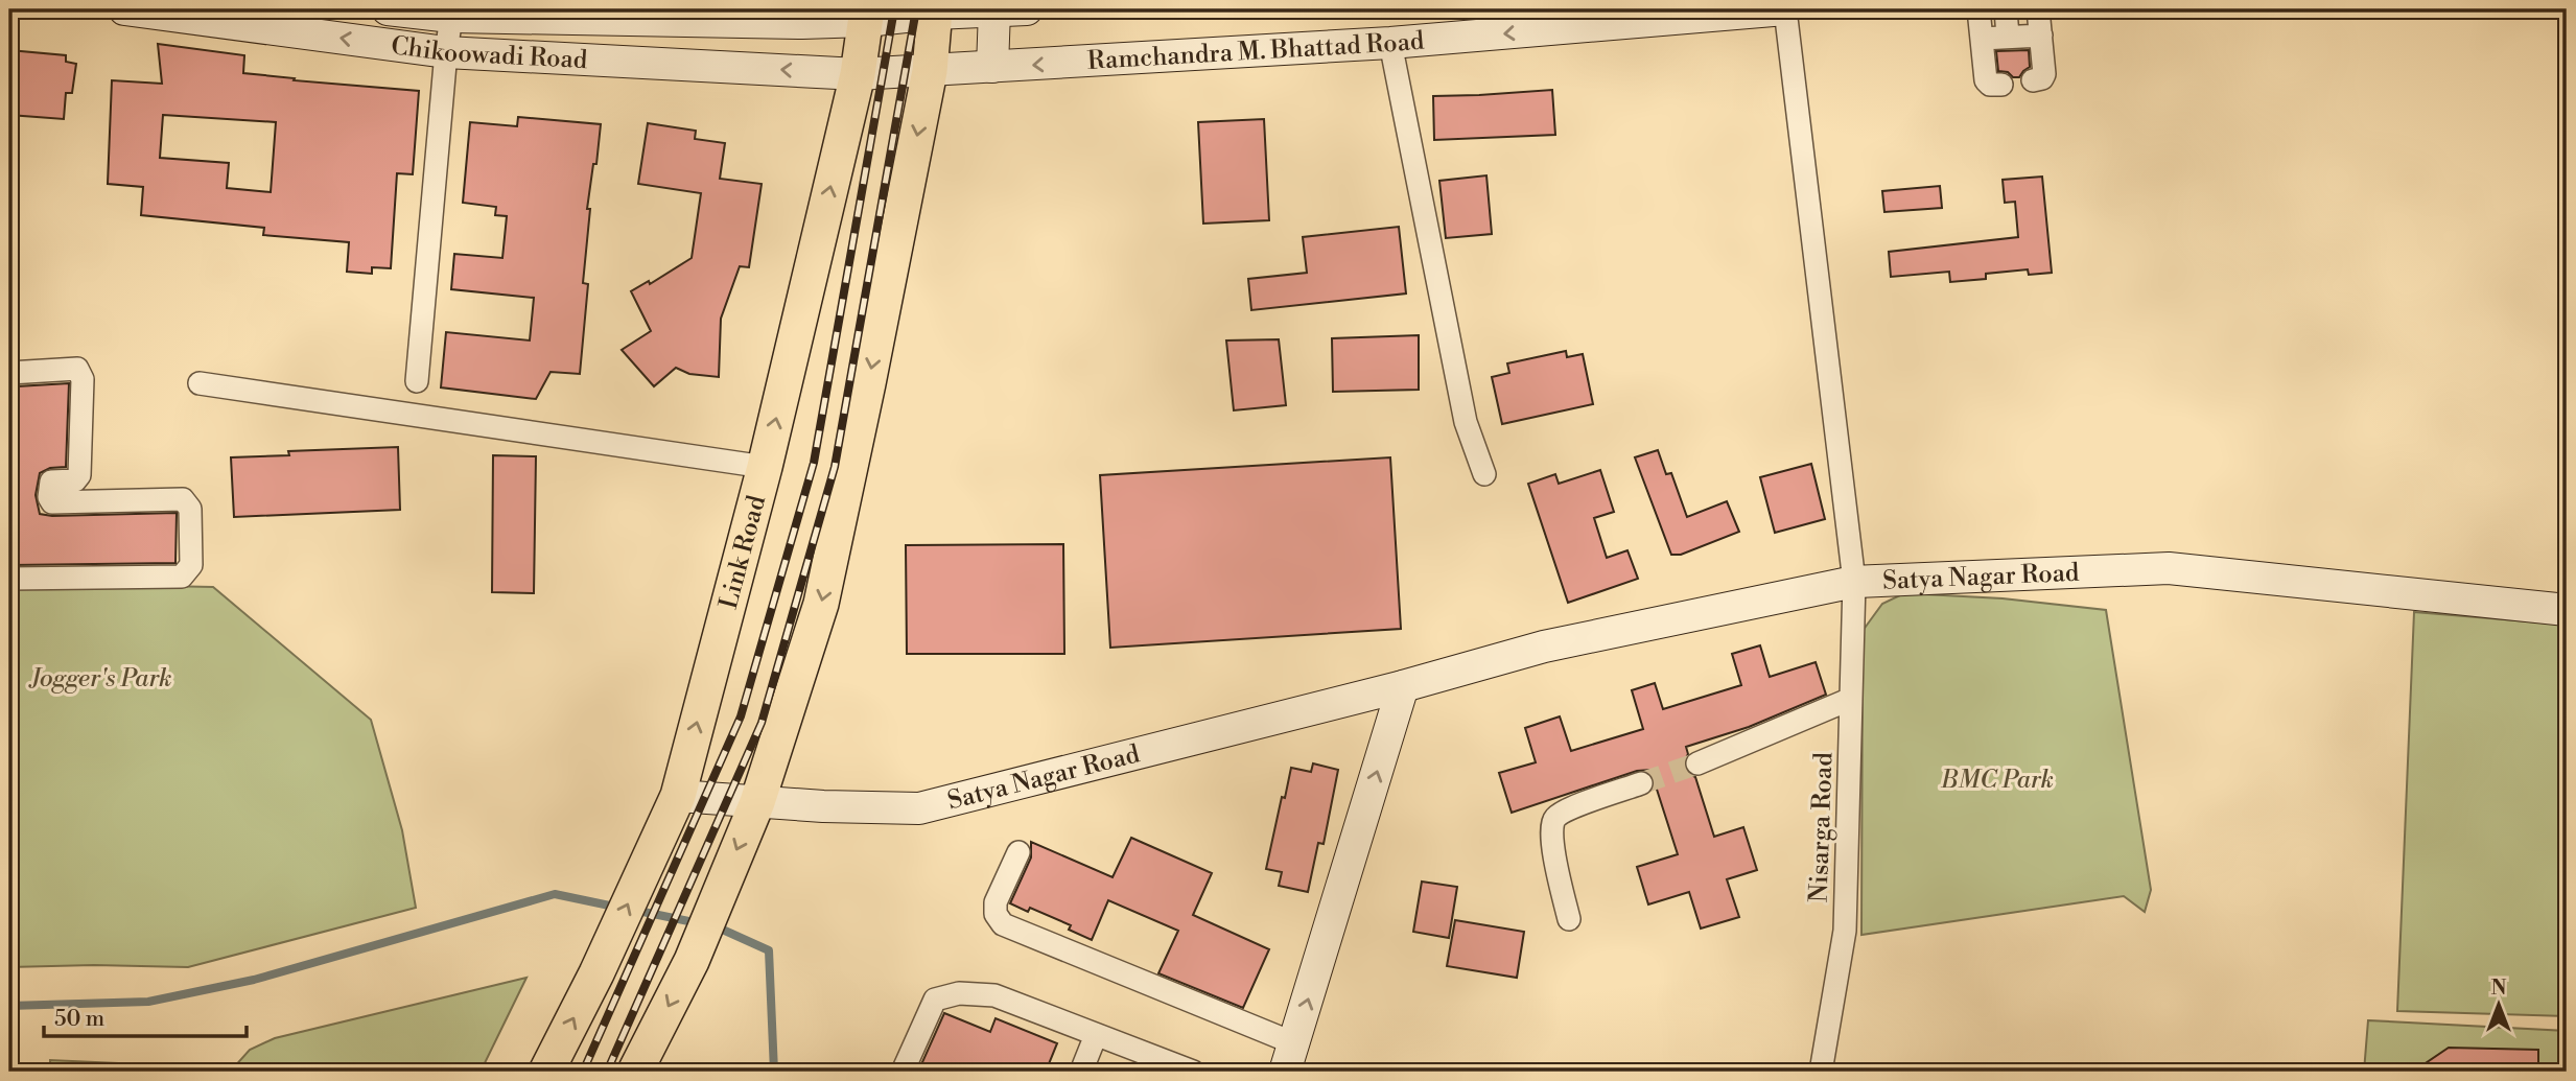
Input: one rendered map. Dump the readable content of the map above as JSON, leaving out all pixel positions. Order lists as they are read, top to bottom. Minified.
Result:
{"streets":{"main road":["Link Road"],"street":["Ramchandra M. Bhattad Road","Chikoowadi Road","Satya Nagar Road","Nisarga Road"]},"crossings":[["Ramchandra M. Bhattad Road","Chikoowadi Road"],["Ramchandra M. Bhattad Road","Link Road"],["Ramchandra M. Bhattad Road","Nisarga Road"],["Chikoowadi Road","Link Road"],["Link Road","Satya Nagar Road"],["Satya Nagar Road","Nisarga Road"]],"one_way":["Ramchandra M. Bhattad Road"],"parks":["Jogger's Park","BMC Park"],"scale_bar":"50 m","north":"top"}
